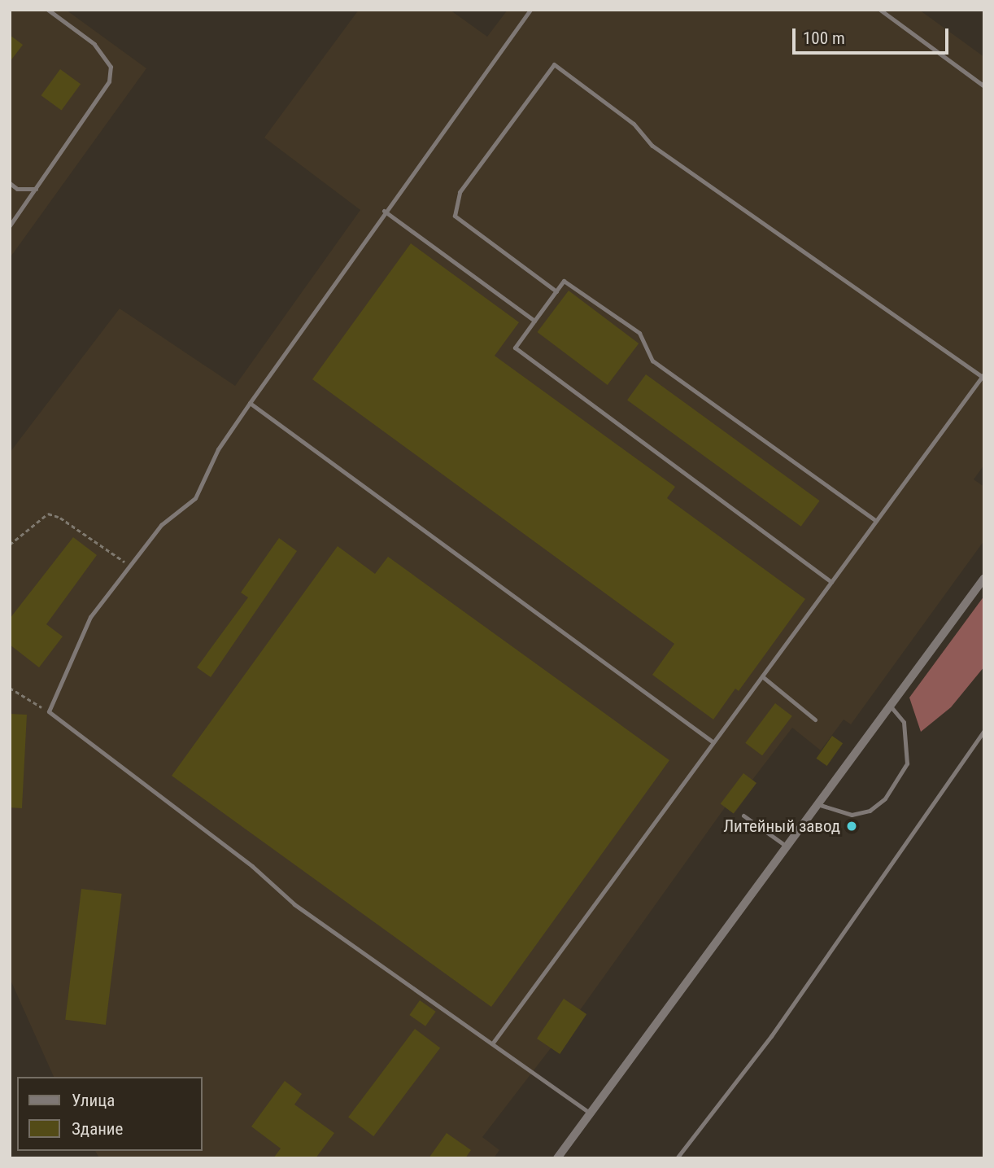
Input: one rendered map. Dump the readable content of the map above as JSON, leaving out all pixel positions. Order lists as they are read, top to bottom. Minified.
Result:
{"places":["Литейный завод"],"legend":["Улица","Здание"],"scale_bar":"100 m"}
